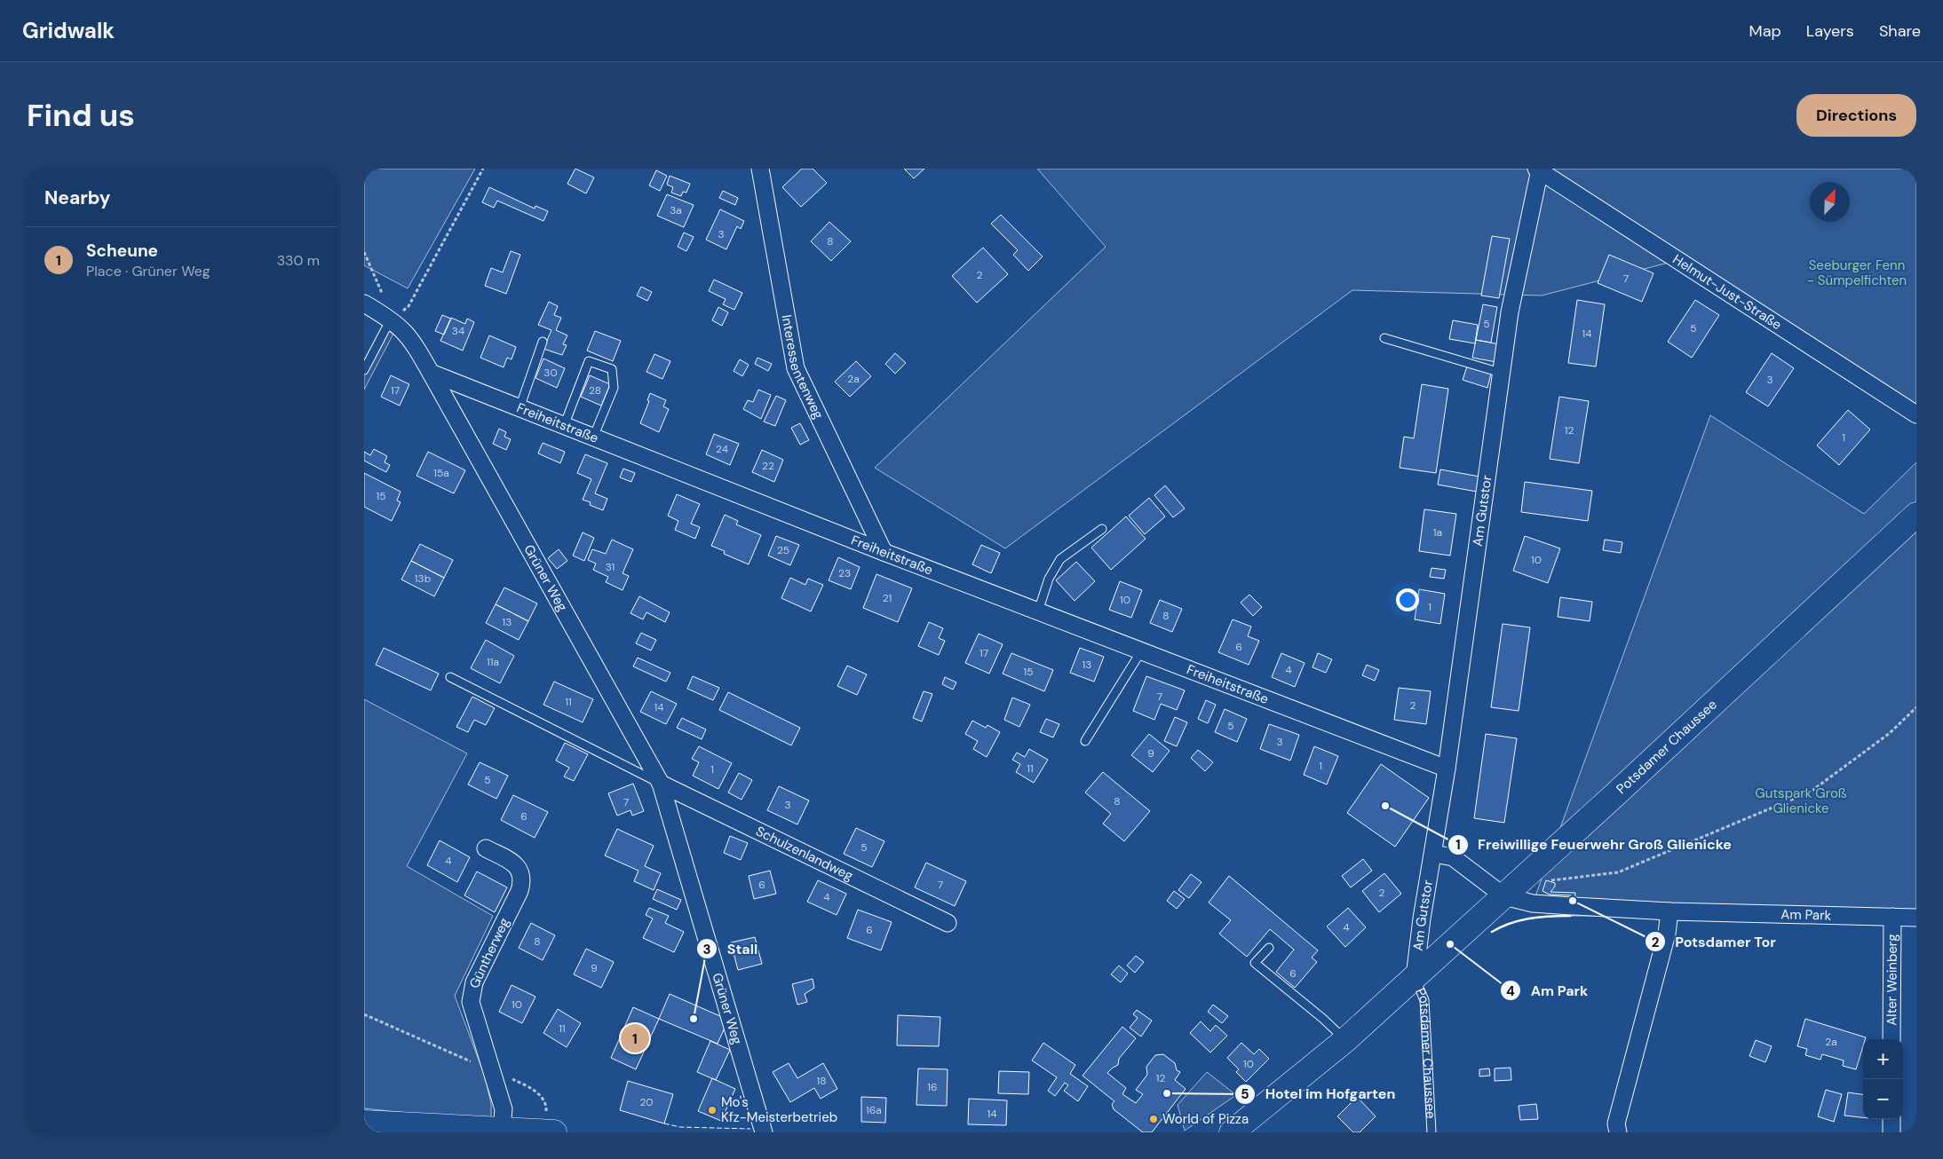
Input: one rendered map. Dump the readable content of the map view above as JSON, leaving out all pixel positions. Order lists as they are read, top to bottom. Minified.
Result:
{"streets":{"main road":["Potsdamer Chaussee"],"street":["Helmut-Just-Straße","Interessentenweg","Freiheitstraße","Am Gutstor","Grüner Weg","Schulzenlandweg","Am Park","Güntherweg","Alter Weinberg"]},"crossings":[["Helmut-Just-Straße","Am Gutstor"],["Interessentenweg","Freiheitstraße"],["Freiheitstraße","Am Gutstor"],["Freiheitstraße","Grüner Weg"],["Am Gutstor","Potsdamer Chaussee"],["Grüner Weg","Schulzenlandweg"],["Potsdamer Chaussee","Am Park"],["Am Park","Alter Weinberg"]],"parks":["Seeburger Fenn - Sümpelfichten","Gutspark Groß Glienicke"],"places":["Freiwillige Feuerwehr Groß Glienicke","Potsdamer Tor","Am Park","Stall","Hotel im Hofgarten","Mo's Kfz-Meisterbetrieb","World of Pizza"],"house_numbers":["3a","3","8","2","7","5","5","34","14","30","2a","3","17","28","12","1","24","22","15a","15","1a","25","10","31","23","13b","21","10","1","8","13","6","17","11a","13","4","15","7","11","2","14","5","3","9","1","11","1","5","8","7","3","6","5","4","6","7","2","4","4","6","8","9","6","10","11","2a","10","12","18","16","20","16a","14"],"north":"top right","page":{"header":"Gridwalk","nav":["Map","Layers","Share"],"buttons":"Directions","title":"Find us","heading":"Nearby","list":[{"mark":"1","name":"Scheune","note":"Place · Grüner Weg","value":"330 m"}],"pins":"1","map_buttons":["+","−"]}}
